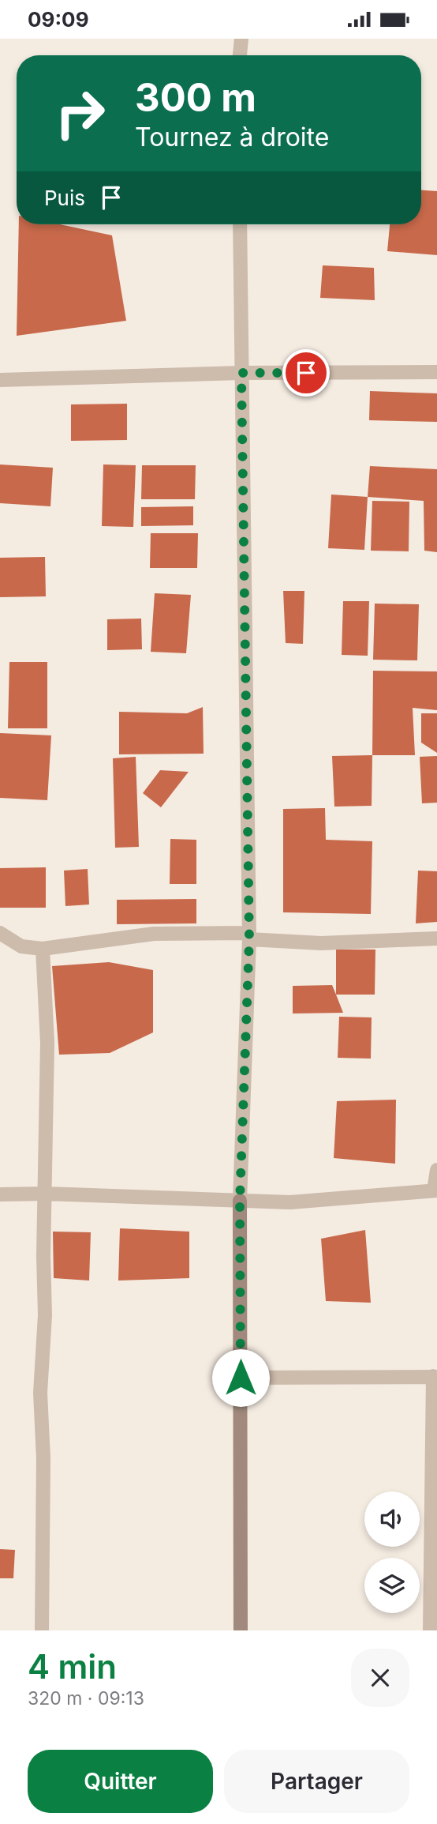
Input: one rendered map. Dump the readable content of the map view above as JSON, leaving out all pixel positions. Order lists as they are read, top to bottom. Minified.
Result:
{"page":{"status":"09:09","turn":["300 m","Tournez à droite"],"then":"Puis","heading":["4 min","320 m · 09:13"],"buttons":["Quitter","Partager"]}}
